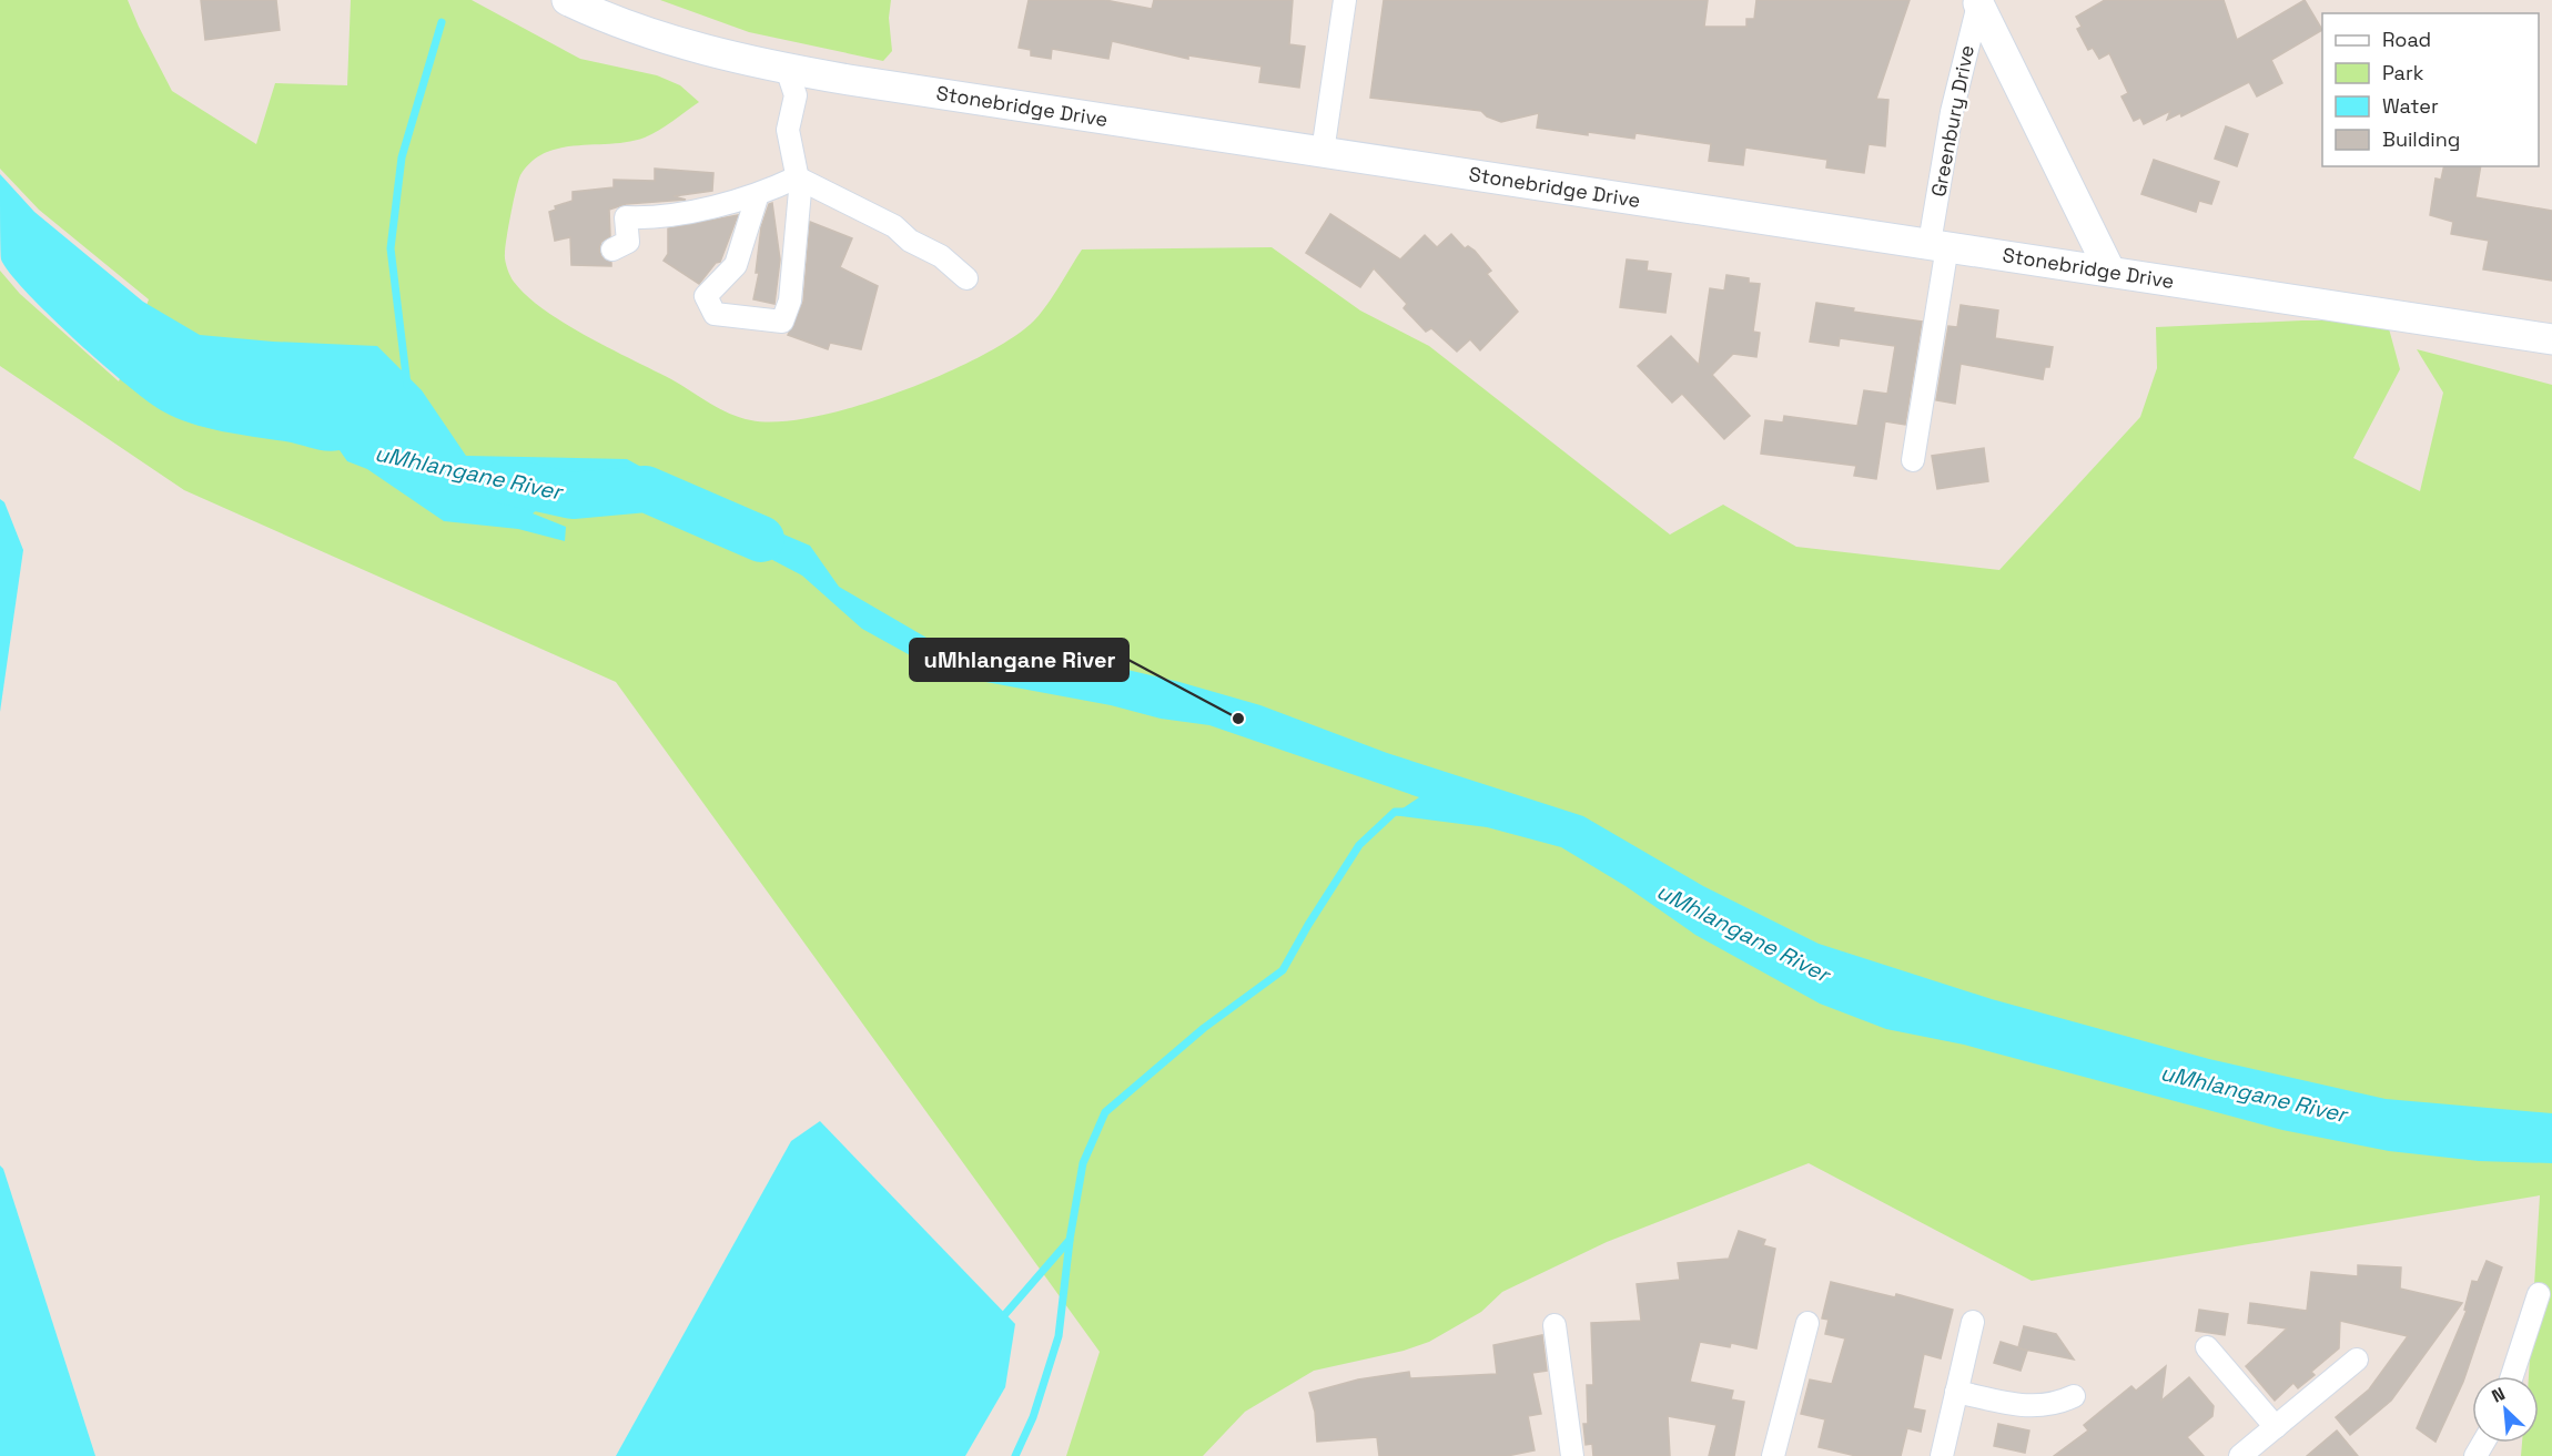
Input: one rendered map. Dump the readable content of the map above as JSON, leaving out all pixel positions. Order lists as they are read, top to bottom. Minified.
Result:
{"streets":{"street":["Stonebridge Drive","Greenbury Drive"]},"crossings":[["Stonebridge Drive","Greenbury Drive"]],"water":["uMhlangane River"],"places":["uMhlangane River"],"legend":["Road","Park","Water","Building"],"north":"top left"}
